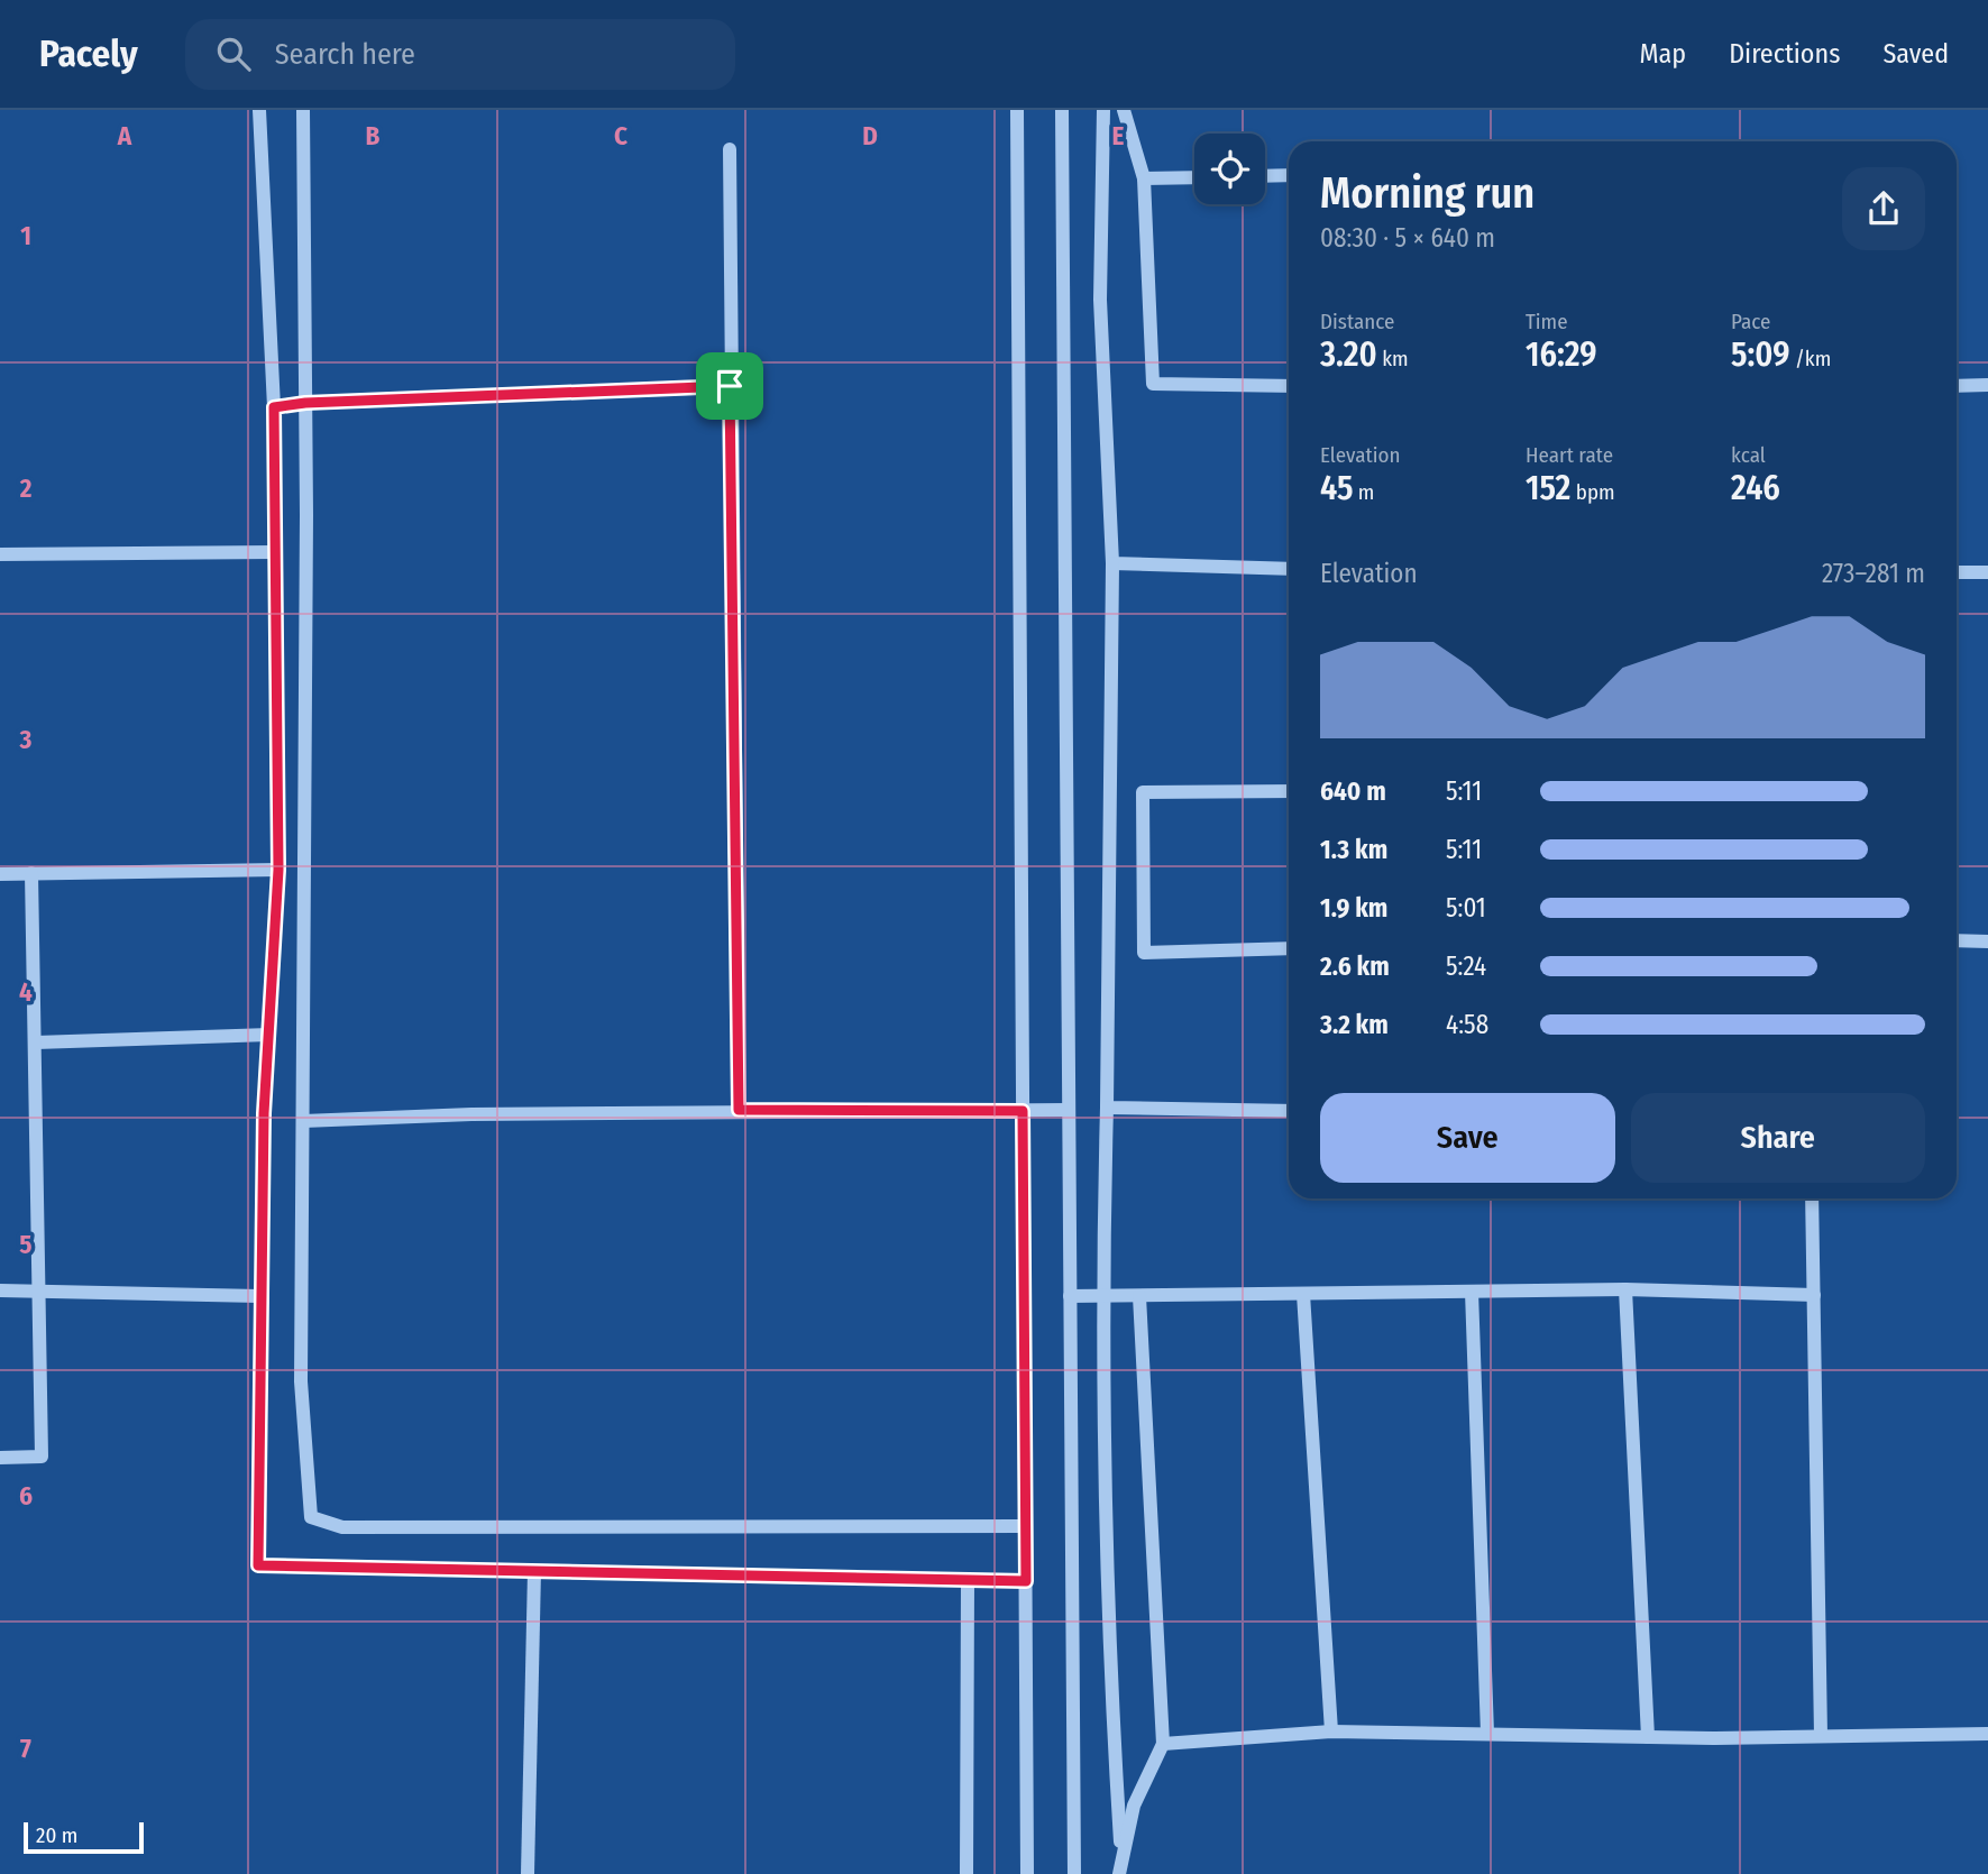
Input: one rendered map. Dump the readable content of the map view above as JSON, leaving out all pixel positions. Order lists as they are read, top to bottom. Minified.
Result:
{"scale_bar":"20 m","page":{"header":"Pacely","search":"Search here","nav":["Map","Directions","Saved"],"heading":["Morning run","08:30 · 5 × 640 m"],"stats":[["Distance","3.20 km"],["Time","16:29"],["Pace","5:09 /km"],["Elevation","45 m"],["Heart rate","152 bpm"],["kcal","246"]],"chart":["Elevation","273–281 m"],"list":[{"name":"640 m","note":"5:11"},{"name":"1.3 km","note":"5:11"},{"name":"1.9 km","note":"5:01"},{"name":"2.6 km","note":"5:24"},{"name":"3.2 km","note":"4:58"}],"buttons":["Save","Share"],"scale":"20 m"},"grid":{"columns":["A","B","C","D","E"],"rows":["1","2","3","4","5","6","7"]}}
